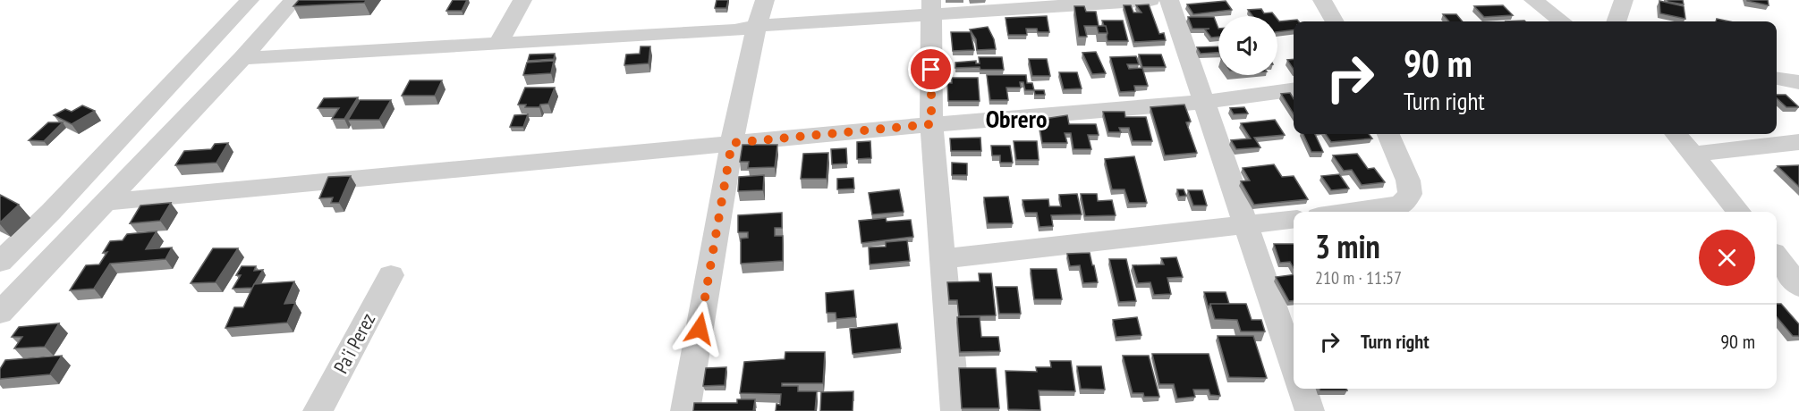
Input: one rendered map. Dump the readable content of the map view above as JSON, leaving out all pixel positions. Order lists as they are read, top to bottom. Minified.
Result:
{"streets":{"street":["Pa'i Perez"]},"districts":["Obrero"],"page":{"turn":["90 m","Turn right"],"heading":["3 min","210 m · 11:57"],"list":[{"name":"Turn right","value":"90 m"}]}}
